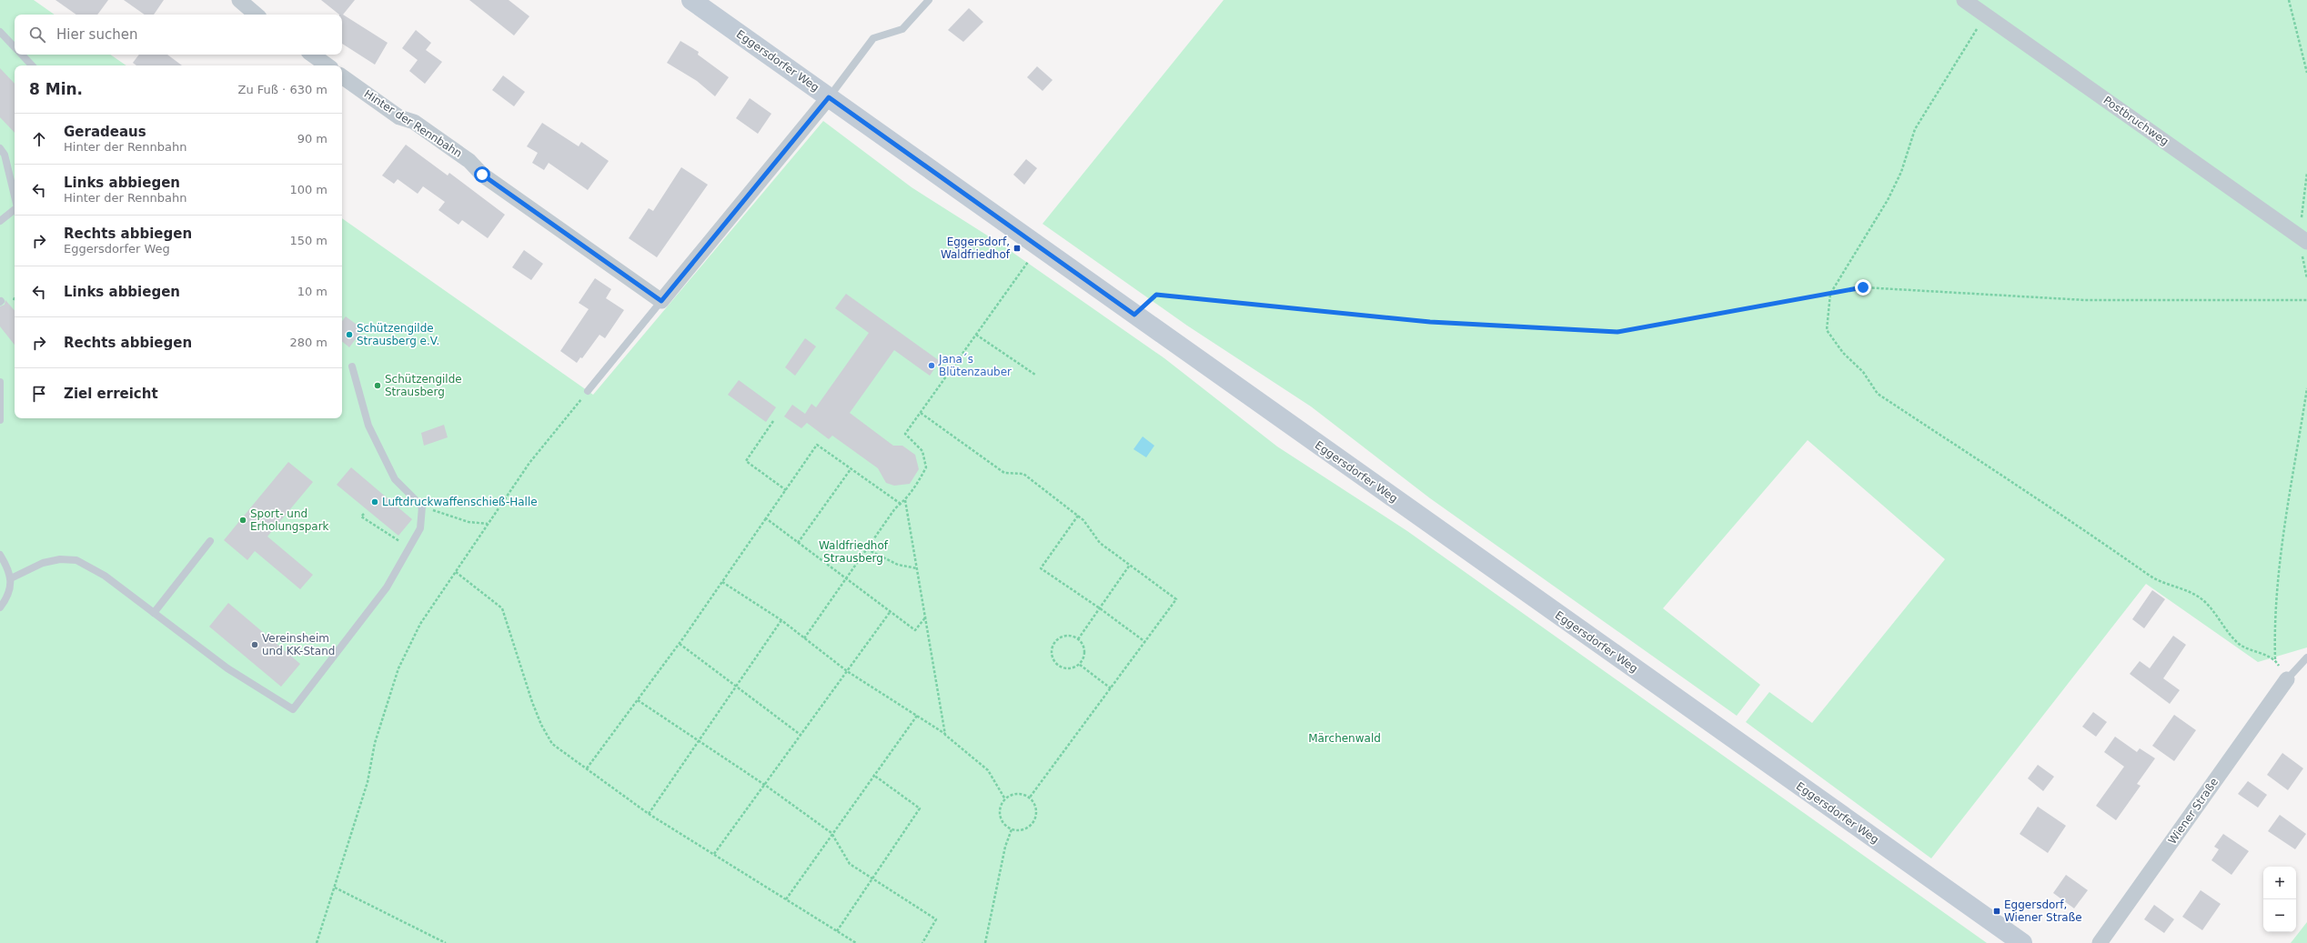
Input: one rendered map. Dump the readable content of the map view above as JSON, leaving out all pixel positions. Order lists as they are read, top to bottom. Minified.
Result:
{"streets":{"main road":["Eggersdorfer Weg"],"street":["Postbruchweg","Hinter der Rennbahn","Wiener Straße"]},"parks":["Waldfriedhof Strausberg","Märchenwald"],"places":{"transit":["Eggersdorf, Waldfriedhof","Eggersdorf, Wiener Straße"],"other":["Schützengilde Strausberg e.V.","Jana´s Blütenzauber","Schützengilde Strausberg","Luftdruckwaffenschieß-Halle","Sport- und Erholungspark","Vereinsheim und KK-Stand"]},"page":{"search":"Hier suchen","heading":["8 Min.","Zu Fuß · 630 m"],"list":[["Geradeaus","Hinter der Rennbahn","90 m"],["Links abbiegen","Hinter der Rennbahn","100 m"],["Rechts abbiegen","Eggersdorfer Weg","150 m"],["Links abbiegen","10 m"],["Rechts abbiegen","280 m"],"Ziel erreicht"],"map_buttons":["+","−"]}}
